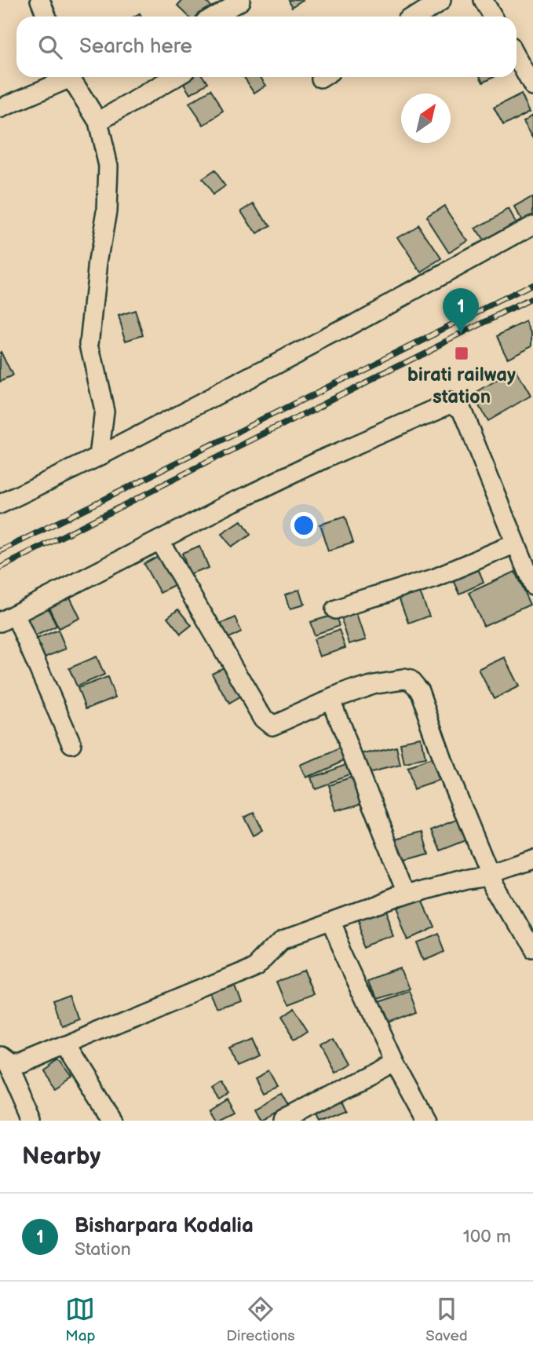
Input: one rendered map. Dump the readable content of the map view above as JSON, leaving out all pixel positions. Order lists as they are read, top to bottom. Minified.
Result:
{"places":{"transit":["birati railway station"]},"north":"top right","page":{"search":"Search here","pins":"1","heading":"Nearby","list":[{"mark":"1","name":"Bisharpara Kodalia","note":"Station","value":"100 m"}],"nav":["Map","Directions","Saved"]}}
